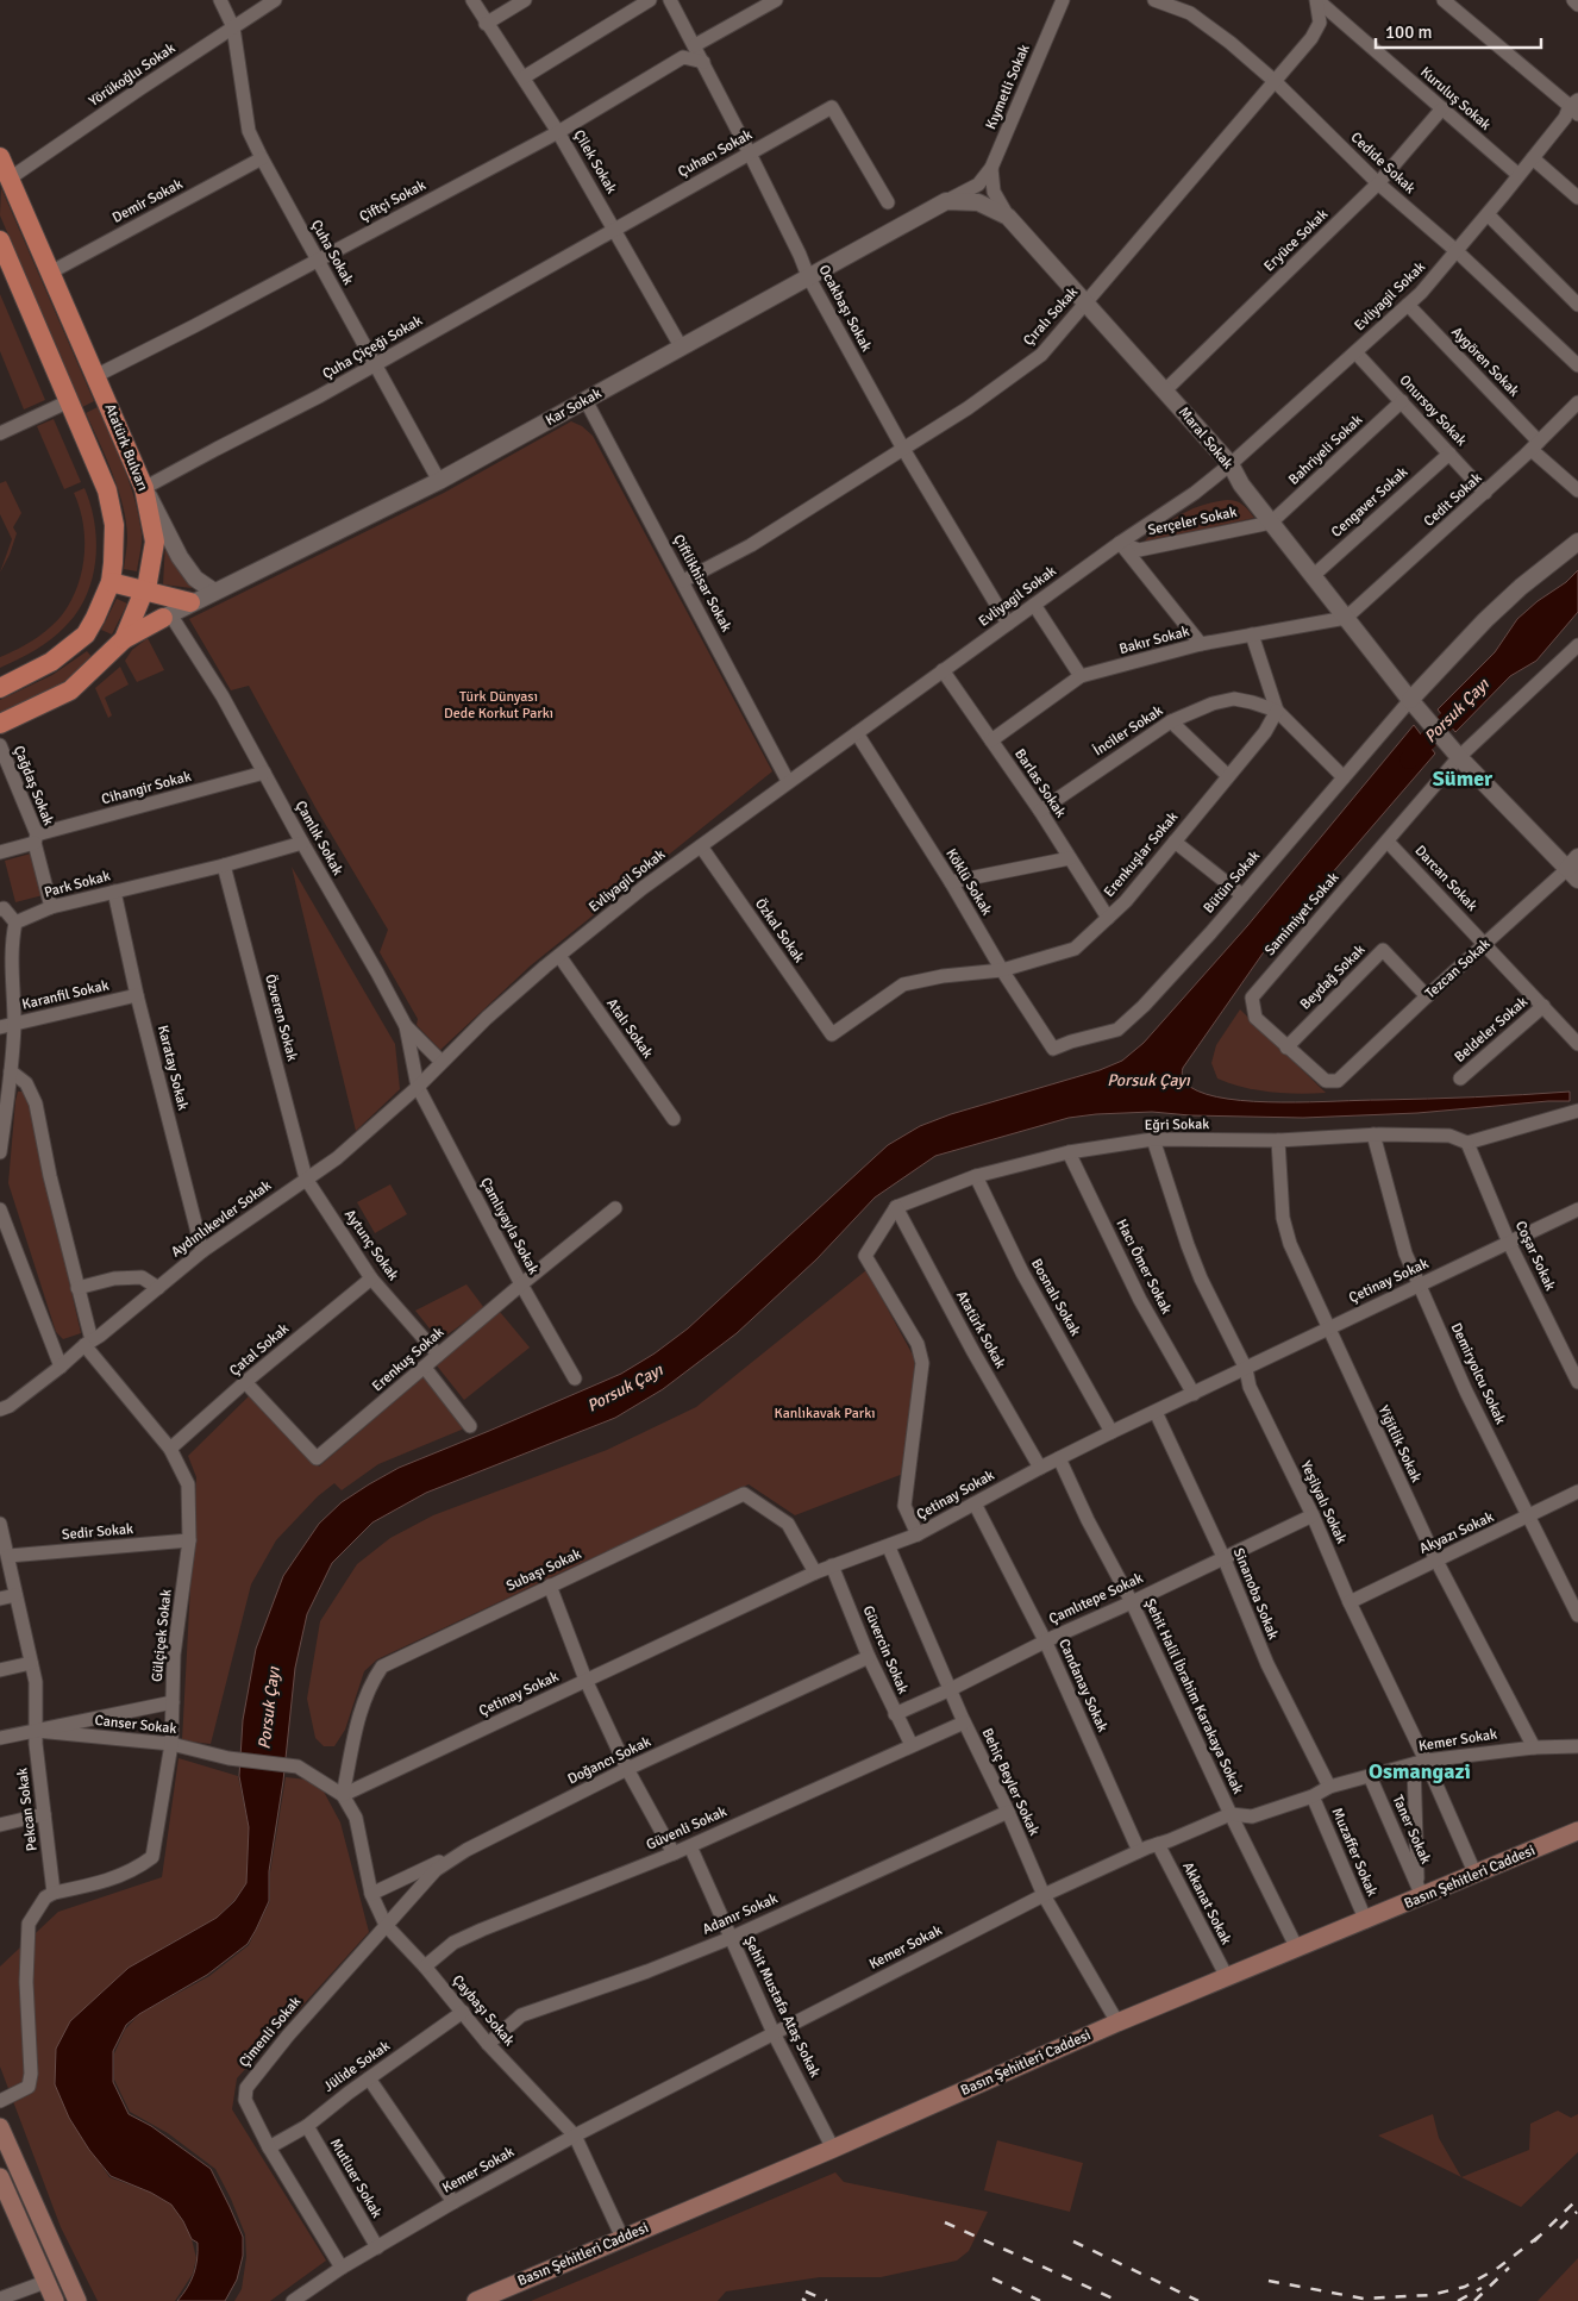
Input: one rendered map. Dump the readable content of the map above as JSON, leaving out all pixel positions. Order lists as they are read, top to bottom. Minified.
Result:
{"streets":{"main road":["Atatürk Bulvarı","Basın Şehitleri Caddesi"],"street":["Yörükoğlu Sokak","Kıymetli Sokak","Kuruluş Sokak","Çuhacı Sokak","Çilek Sokak","Cedide Sokak","Demir Sokak","Çiftçi Sokak","Eryüce Sokak","Çuha Sokak","Evliyagil Sokak","Ocakbaşı Sokak","Çıralı Sokak","Çuha Çiçeği Sokak","Aygören Sokak","Kar Sokak","Onursoy Sokak","Maral Sokak","Bahriyeli Sokak","Cedit Sokak","Cengaver Sokak","Serçeler Sokak","Çiftlikhisar Sokak","Bakır Sokak","İnciler Sokak","Barlas Sokak","Çağdaş Sokak","Cihangir Sokak","Çamlık Sokak","Erenkuşlar Sokak","Darcan Sokak","Köklü Sokak","Bütün Sokak","Park Sokak","Samimiyet Sokak","Özkal Sokak","Tezcan Sokak","Beydağ Sokak","Karanfil Sokak","Özveren Sokak","Atalı Sokak","Beldeler Sokak","Karatay Sokak","Eğri Sokak","Aydınlıkevler Sokak","Çamlıyayla Sokak","Aytunç Sokak","Coşar Sokak","Hacı Ömer Sokak","Çetinay Sokak","Bosnalı Sokak","Atatürk Sokak","Çatal Sokak","Erenkuş Sokak","Demiryolcu Sokak","Yiğitlik Sokak","Yeşilyalı Sokak","Sedir Sokak","Akyazı Sokak","Subaşı Sokak","Sinanoba Sokak","Çamlıtepe Sokak","Gülçiçek Sokak","Güvercin Sokak","Candanay Sokak","Şehit Halil İbrahim Karakaya Sokak","Canser Sokak","Kemer Sokak","Doğancı Sokak","Behiç Beyler Sokak","Pekcan Sokak","Güvenli Sokak","Taner Sokak","Muzaffer Sokak","Akkanat Sokak","Adanır Sokak","Şehit Mustafa Ataş Sokak","Çaybaşı Sokak","Çimenli Sokak","Jülide Sokak","Mutluer Sokak"]},"crossings":[["Yörükoğlu Sokak","Çuha Sokak"],["Yörükoğlu Sokak","Atatürk Bulvarı"],["Kıymetli Sokak","Kar Sokak"],["Kuruluş Sokak","Eryüce Sokak"],["Kuruluş Sokak","Evliyagil Sokak"],["Kuruluş Sokak","Çıralı Sokak"],["Çuhacı Sokak","Çilek Sokak"],["Çuhacı Sokak","Ocakbaşı Sokak"],["Çuhacı Sokak","Çuha Çiçeği Sokak"],["Çilek Sokak","Çiftçi Sokak"],["Çilek Sokak","Çuha Çiçeği Sokak"],["Çilek Sokak","Kar Sokak"],["Cedide Sokak","Eryüce Sokak"],["Cedide Sokak","Evliyagil Sokak"],["Cedide Sokak","Çıralı Sokak"],["Demir Sokak","Çuha Sokak"],["Demir Sokak","Atatürk Bulvarı"],["Çiftçi Sokak","Çuha Sokak"],["Çiftçi Sokak","Ocakbaşı Sokak"],["Çiftçi Sokak","Atatürk Bulvarı"],["Eryüce Sokak","Maral Sokak"],["Çuha Sokak","Çuha Çiçeği Sokak"],["Çuha Sokak","Kar Sokak"],["Evliyagil Sokak","Ocakbaşı Sokak"],["Evliyagil Sokak","Aygören Sokak"],["Evliyagil Sokak","Onursoy Sokak"],["Evliyagil Sokak","Maral Sokak"],["Evliyagil Sokak","Serçeler Sokak"],["Evliyagil Sokak","Çiftlikhisar Sokak"],["Evliyagil Sokak","Barlas Sokak"],["Evliyagil Sokak","Köklü Sokak"],["Evliyagil Sokak","Özkal Sokak"],["Evliyagil Sokak","Atalı Sokak"],["Evliyagil Sokak","Aydınlıkevler Sokak"],["Ocakbaşı Sokak","Çıralı Sokak"],["Ocakbaşı Sokak","Kar Sokak"],["Çıralı Sokak","Maral Sokak"],["Çıralı Sokak","Çiftlikhisar Sokak"],["Çuha Çiçeği Sokak","Atatürk Bulvarı"],["Aygören Sokak","Cedit Sokak"],["Kar Sokak","Çiftlikhisar Sokak"],["Kar Sokak","Çamlık Sokak"],["Onursoy Sokak","Bahriyeli Sokak"],["Onursoy Sokak","Cedit Sokak"],["Onursoy Sokak","Cengaver Sokak"],["Maral Sokak","Bahriyeli Sokak"],["Maral Sokak","Cedit Sokak"],["Maral Sokak","Cengaver Sokak"],["Maral Sokak","Serçeler Sokak"],["Maral Sokak","Bakır Sokak"],["Maral Sokak","Bütün Sokak"],["Maral Sokak","Samimiyet Sokak"],["Maral Sokak","Tezcan Sokak"],["Bahriyeli Sokak","Serçeler Sokak"],["Cedit Sokak","Bakır Sokak"],["Bakır Sokak","Barlas Sokak"],["İnciler Sokak","Barlas Sokak"],["İnciler Sokak","Erenkuşlar Sokak"],["Barlas Sokak","Erenkuşlar Sokak"],["Çağdaş Sokak","Cihangir Sokak"],["Çağdaş Sokak","Park Sokak"],["Cihangir Sokak","Çamlık Sokak"],["Çamlık Sokak","Park Sokak"],["Çamlık Sokak","Aydınlıkevler Sokak"],["Çamlık Sokak","Çamlıyayla Sokak"],["Erenkuşlar Sokak","Köklü Sokak"],["Erenkuşlar Sokak","Özkal Sokak"],["Darcan Sokak","Samimiyet Sokak"],["Darcan Sokak","Tezcan Sokak"],["Darcan Sokak","Beldeler Sokak"],["Köklü Sokak","Bütün Sokak"],["Park Sokak","Özveren Sokak"],["Park Sokak","Karatay Sokak"],["Samimiyet Sokak","Tezcan Sokak"],["Samimiyet Sokak","Beydağ Sokak"],["Tezcan Sokak","Beydağ Sokak"],["Karanfil Sokak","Karatay Sokak"],["Özveren Sokak","Aydınlıkevler Sokak"],["Özveren Sokak","Aytunç Sokak"],["Karatay Sokak","Aydınlıkevler Sokak"],["Eğri Sokak","Coşar Sokak"],["Eğri Sokak","Hacı Ömer Sokak"],["Eğri Sokak","Bosnalı Sokak"],["Eğri Sokak","Atatürk Sokak"],["Eğri Sokak","Demiryolcu Sokak"],["Eğri Sokak","Yiğitlik Sokak"],["Eğri Sokak","Yeşilyalı Sokak"],["Aydınlıkevler Sokak","Çamlıyayla Sokak"],["Aydınlıkevler Sokak","Aytunç Sokak"],["Aydınlıkevler Sokak","Gülçiçek Sokak"],["Çamlıyayla Sokak","Erenkuş Sokak"],["Aytunç Sokak","Çatal Sokak"],["Aytunç Sokak","Erenkuş Sokak"],["Coşar Sokak","Çetinay Sokak"],["Hacı Ömer Sokak","Çetinay Sokak"],["Çetinay Sokak","Bosnalı Sokak"],["Çetinay Sokak","Atatürk Sokak"],["Çetinay Sokak","Demiryolcu Sokak"],["Çetinay Sokak","Yiğitlik Sokak"],["Çetinay Sokak","Yeşilyalı Sokak"],["Çetinay Sokak","Subaşı Sokak"],["Çetinay Sokak","Sinanoba Sokak"],["Çetinay Sokak","Güvercin Sokak"],["Çetinay Sokak","Candanay Sokak"],["Çetinay Sokak","Şehit Halil İbrahim Karakaya Sokak"],["Çetinay Sokak","Canser Sokak"],["Çetinay Sokak","Behiç Beyler Sokak"],["Çetinay Sokak","Çaybaşı Sokak"],["Çatal Sokak","Erenkuş Sokak"],["Çatal Sokak","Gülçiçek Sokak"],["Demiryolcu Sokak","Akyazı Sokak"],["Yiğitlik Sokak","Akyazı Sokak"],["Yiğitlik Sokak","Kemer Sokak"],["Yeşilyalı Sokak","Akyazı Sokak"],["Yeşilyalı Sokak","Çamlıtepe Sokak"],["Yeşilyalı Sokak","Kemer Sokak"],["Yeşilyalı Sokak","Basın Şehitleri Caddesi"],["Sedir Sokak","Gülçiçek Sokak"],["Sedir Sokak","Pekcan Sokak"],["Subaşı Sokak","Canser Sokak"],["Subaşı Sokak","Çaybaşı Sokak"],["Sinanoba Sokak","Çamlıtepe Sokak"],["Sinanoba Sokak","Kemer Sokak"],["Çamlıtepe Sokak","Güvercin Sokak"],["Çamlıtepe Sokak","Candanay Sokak"],["Çamlıtepe Sokak","Şehit Halil İbrahim Karakaya Sokak"],["Çamlıtepe Sokak","Behiç Beyler Sokak"],["Gülçiçek Sokak","Canser Sokak"],["Gülçiçek Sokak","Pekcan Sokak"],["Güvercin Sokak","Doğancı Sokak"],["Güvercin Sokak","Güvenli Sokak"],["Candanay Sokak","Kemer Sokak"],["Şehit Halil İbrahim Karakaya Sokak","Kemer Sokak"],["Şehit Halil İbrahim Karakaya Sokak","Basın Şehitleri Caddesi"],["Canser Sokak","Pekcan Sokak"],["Canser Sokak","Çaybaşı Sokak"],["Kemer Sokak","Behiç Beyler Sokak"],["Kemer Sokak","Taner Sokak"],["Kemer Sokak","Muzaffer Sokak"],["Kemer Sokak","Akkanat Sokak"],["Kemer Sokak","Şehit Mustafa Ataş Sokak"],["Kemer Sokak","Çaybaşı Sokak"],["Kemer Sokak","Çimenli Sokak"],["Kemer Sokak","Mutluer Sokak"],["Doğancı Sokak","Çaybaşı Sokak"],["Doğancı Sokak","Çimenli Sokak"],["Behiç Beyler Sokak","Güvenli Sokak"],["Behiç Beyler Sokak","Basın Şehitleri Caddesi"],["Behiç Beyler Sokak","Adanır Sokak"],["Güvenli Sokak","Şehit Mustafa Ataş Sokak"],["Güvenli Sokak","Çaybaşı Sokak"],["Taner Sokak","Basın Şehitleri Caddesi"],["Muzaffer Sokak","Basın Şehitleri Caddesi"],["Basın Şehitleri Caddesi","Akkanat Sokak"],["Basın Şehitleri Caddesi","Şehit Mustafa Ataş Sokak"],["Basın Şehitleri Caddesi","Çaybaşı Sokak"],["Adanır Sokak","Şehit Mustafa Ataş Sokak"],["Adanır Sokak","Çaybaşı Sokak"],["Çaybaşı Sokak","Çimenli Sokak"],["Çaybaşı Sokak","Jülide Sokak"],["Çimenli Sokak","Jülide Sokak"],["Jülide Sokak","Mutluer Sokak"]],"districts":["Sümer","Osmangazi"],"water":["Porsuk Çayı"],"parks":["Türk Dünyası Dede Korkut Parkı","Kanlıkavak Parkı"],"scale_bar":"100 m"}
